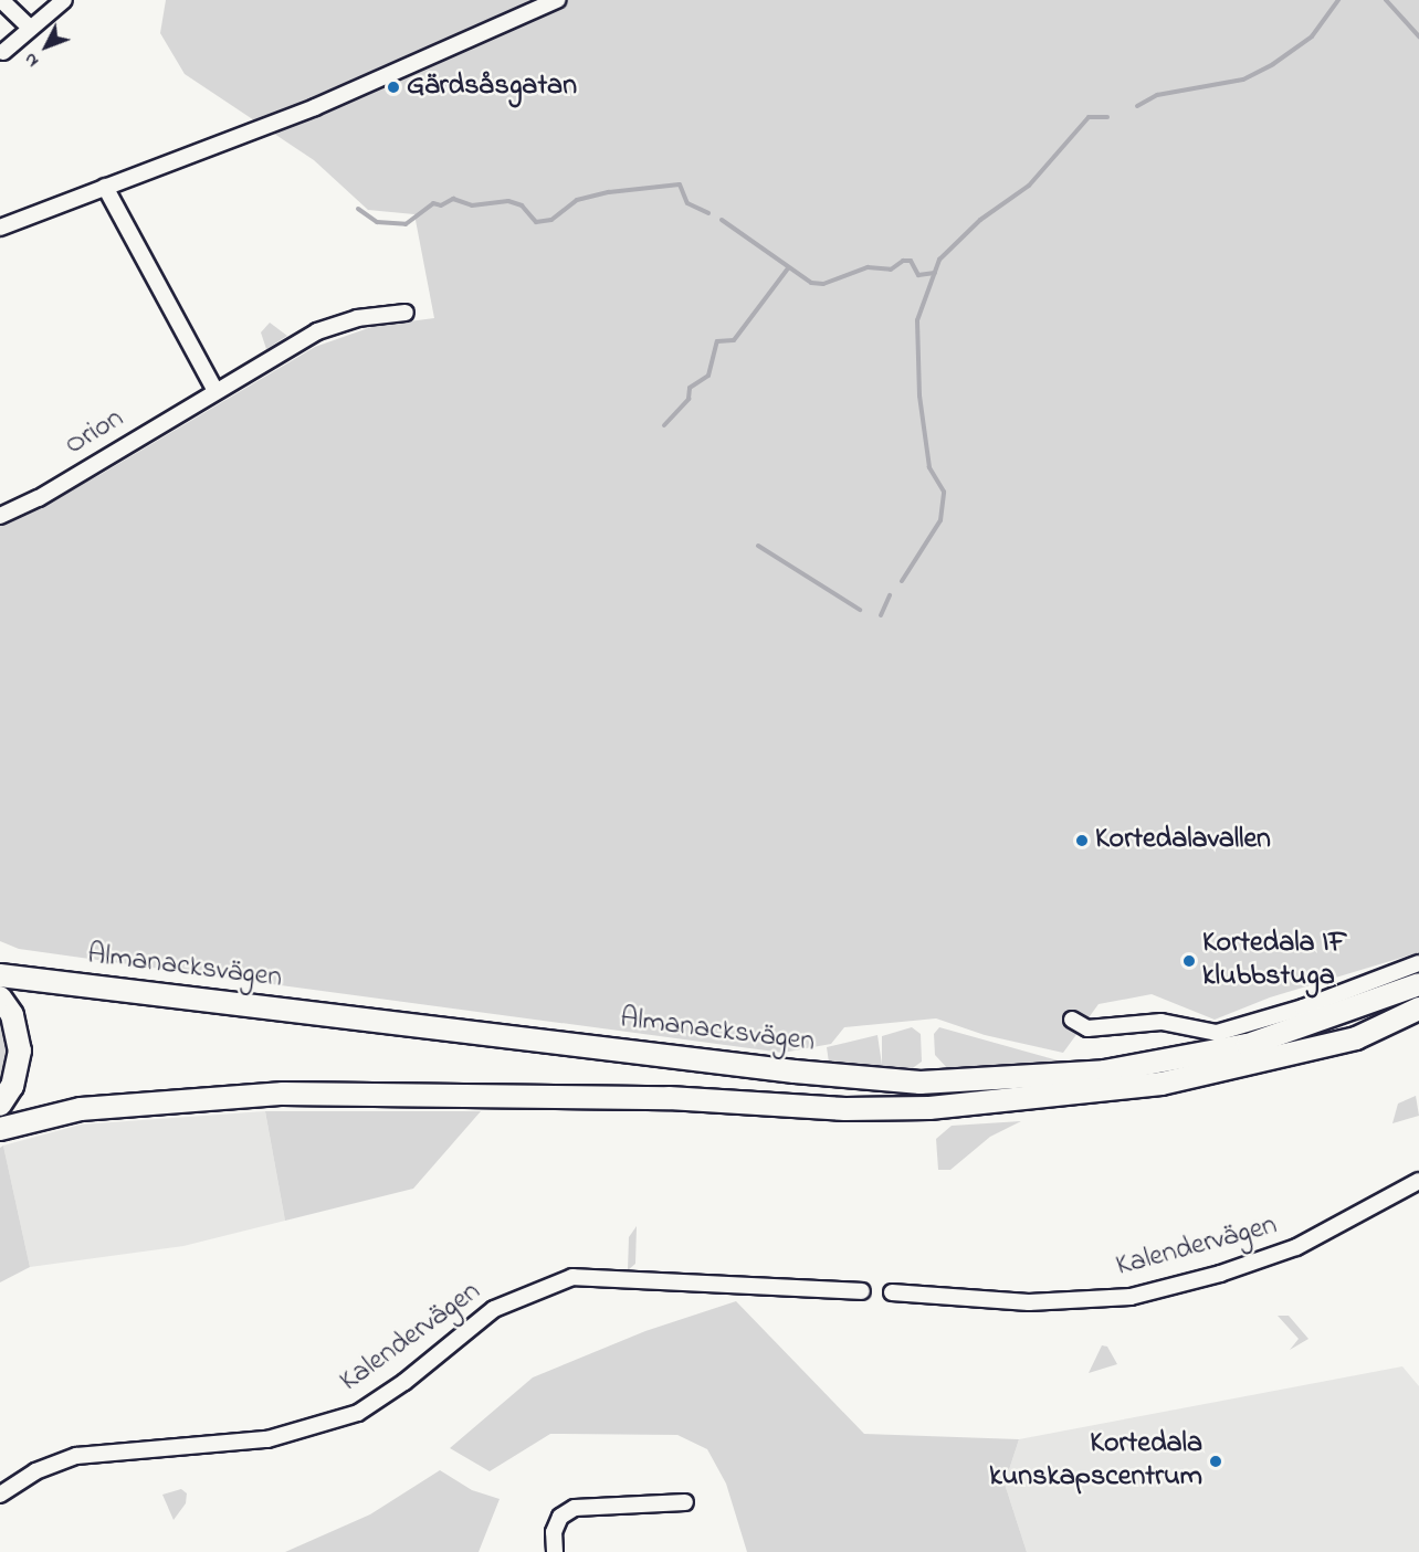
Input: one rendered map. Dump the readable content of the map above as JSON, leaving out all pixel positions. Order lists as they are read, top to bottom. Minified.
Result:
{"streets":{"main road":["Almanacksvägen"],"street":["Orion","Kalendervägen"]},"places":["Gärdsåsgatan","Kortedalavallen","Kortedala IF klubbstuga","Kortedala kunskapscentrum"],"north":"bottom left"}
